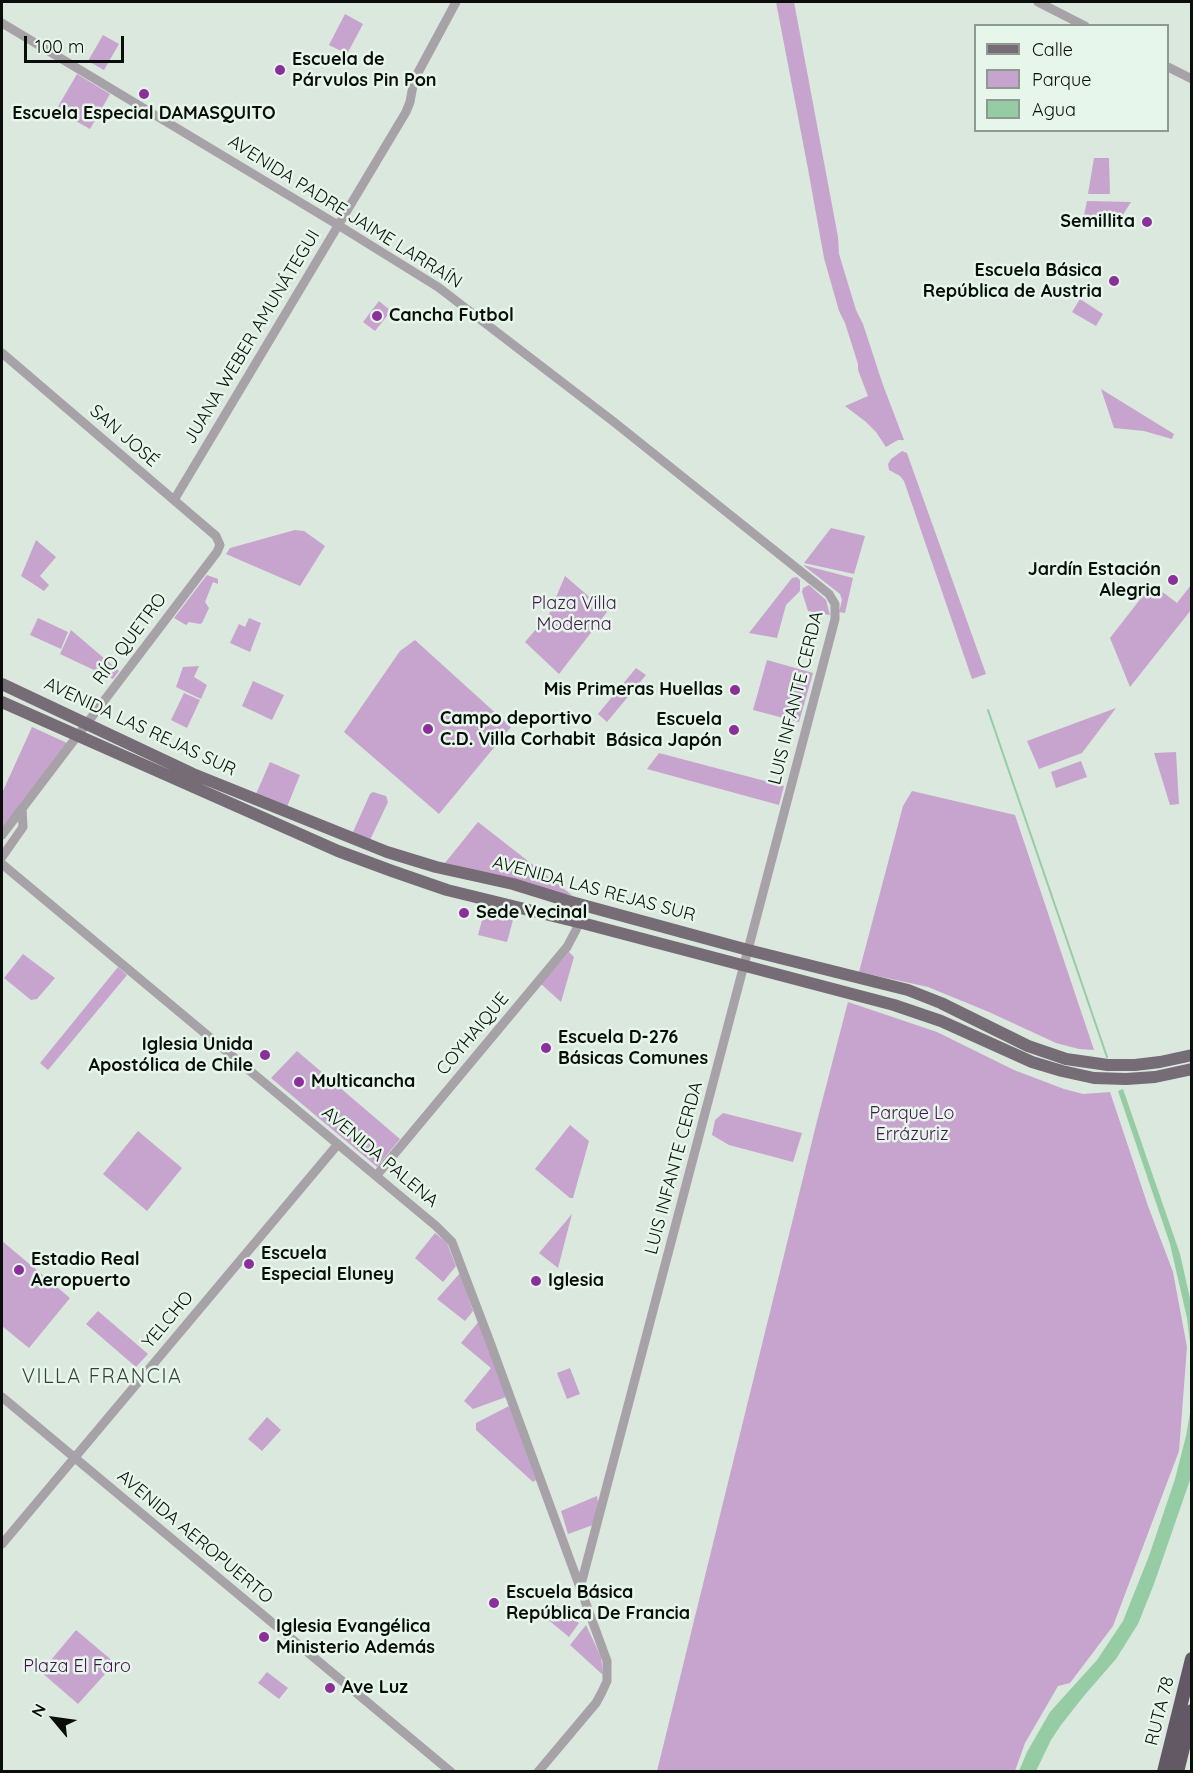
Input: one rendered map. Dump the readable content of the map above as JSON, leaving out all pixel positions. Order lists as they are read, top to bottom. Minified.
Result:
{"streets":{"highway":["RUTA 78"],"main road":["AVENIDA LAS REJAS SUR"],"street":["AVENIDA PADRE JAIME LARRAÍN","JUANA WEBER AMUNÁTEGUI","SAN JOSÉ","RÍO QUETRO","LUIS INFANTE CERDA","COYHAIQUE","AVENIDA PALENA","YELCHO","AVENIDA AEROPUERTO"]},"crossings":[["AVENIDA PADRE JAIME LARRAÍN","JUANA WEBER AMUNÁTEGUI"],["AVENIDA PADRE JAIME LARRAÍN","LUIS INFANTE CERDA"],["JUANA WEBER AMUNÁTEGUI","SAN JOSÉ"],["SAN JOSÉ","RÍO QUETRO"],["RÍO QUETRO","AVENIDA LAS REJAS SUR"],["LUIS INFANTE CERDA","AVENIDA LAS REJAS SUR"],["LUIS INFANTE CERDA","AVENIDA PALENA"],["AVENIDA LAS REJAS SUR","COYHAIQUE"],["COYHAIQUE","AVENIDA PALENA"],["AVENIDA PALENA","YELCHO"],["YELCHO","AVENIDA AEROPUERTO"]],"districts":["VILLA FRANCIA"],"parks":["Plaza Villa Moderna","Parque Lo Errázuriz","Plaza El Faro"],"places":["Escuela de Párvulos Pin Pon","Escuela Especial DAMASQUITO","Semillita","Escuela Básica República de Austria","Cancha Futbol","Jardín Estación Alegria","Mis Primeras Huellas","Campo deportivo C.D. Villa Corhabit","Escuela Básica Japón","Sede Vecinal","Escuela D-276 Básicas Comunes","Iglesia Unida Apostólica de Chile","Multicancha","Escuela Especial Eluney","Estadio Real Aeropuerto","Iglesia","Escuela Básica República De Francia","Iglesia Evangélica Ministerio Además","Ave Luz"],"legend":["Calle","Parque","Agua"],"scale_bar":"100 m","north":"top left"}
